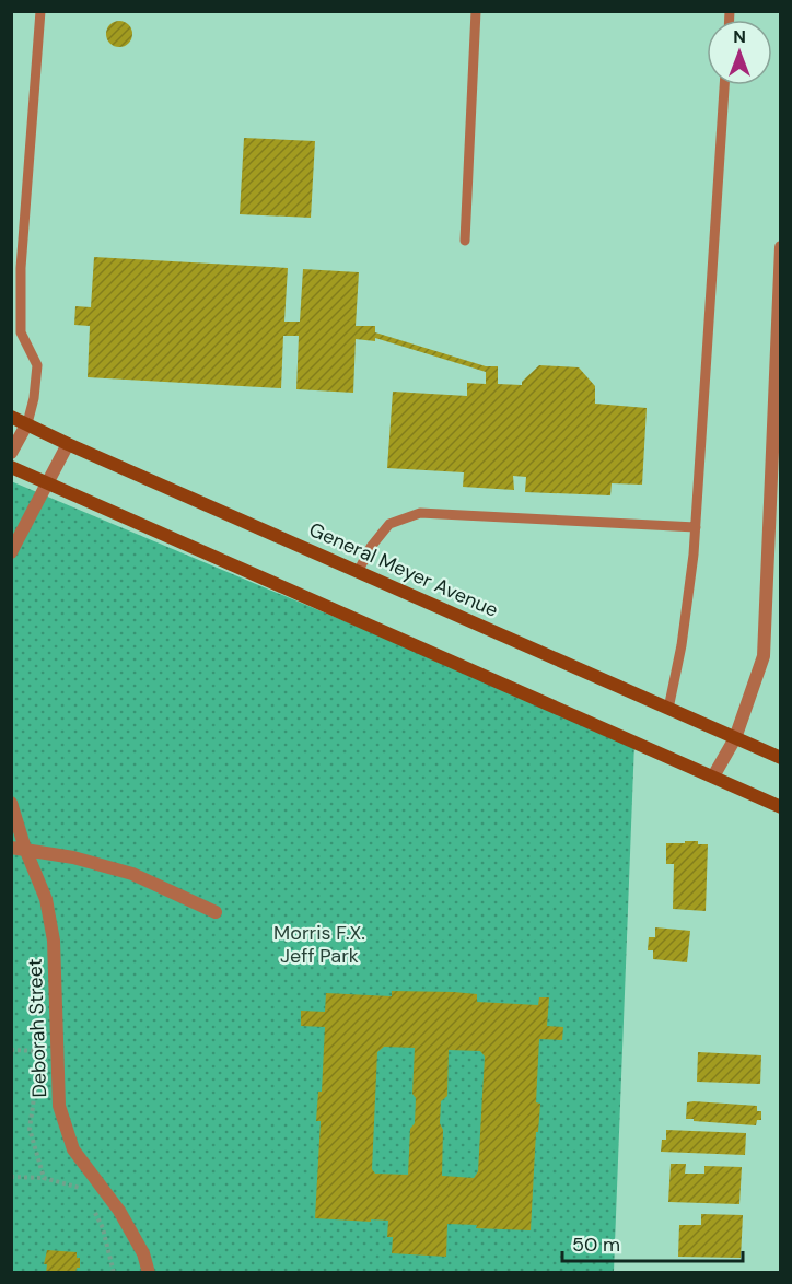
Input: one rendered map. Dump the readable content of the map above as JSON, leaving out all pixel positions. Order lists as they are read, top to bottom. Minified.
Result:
{"streets":{"main road":["General Meyer Avenue"],"street":["Deborah Street"]},"parks":["Morris F.X. Jeff Park"],"scale_bar":"50 m","north":"top"}
